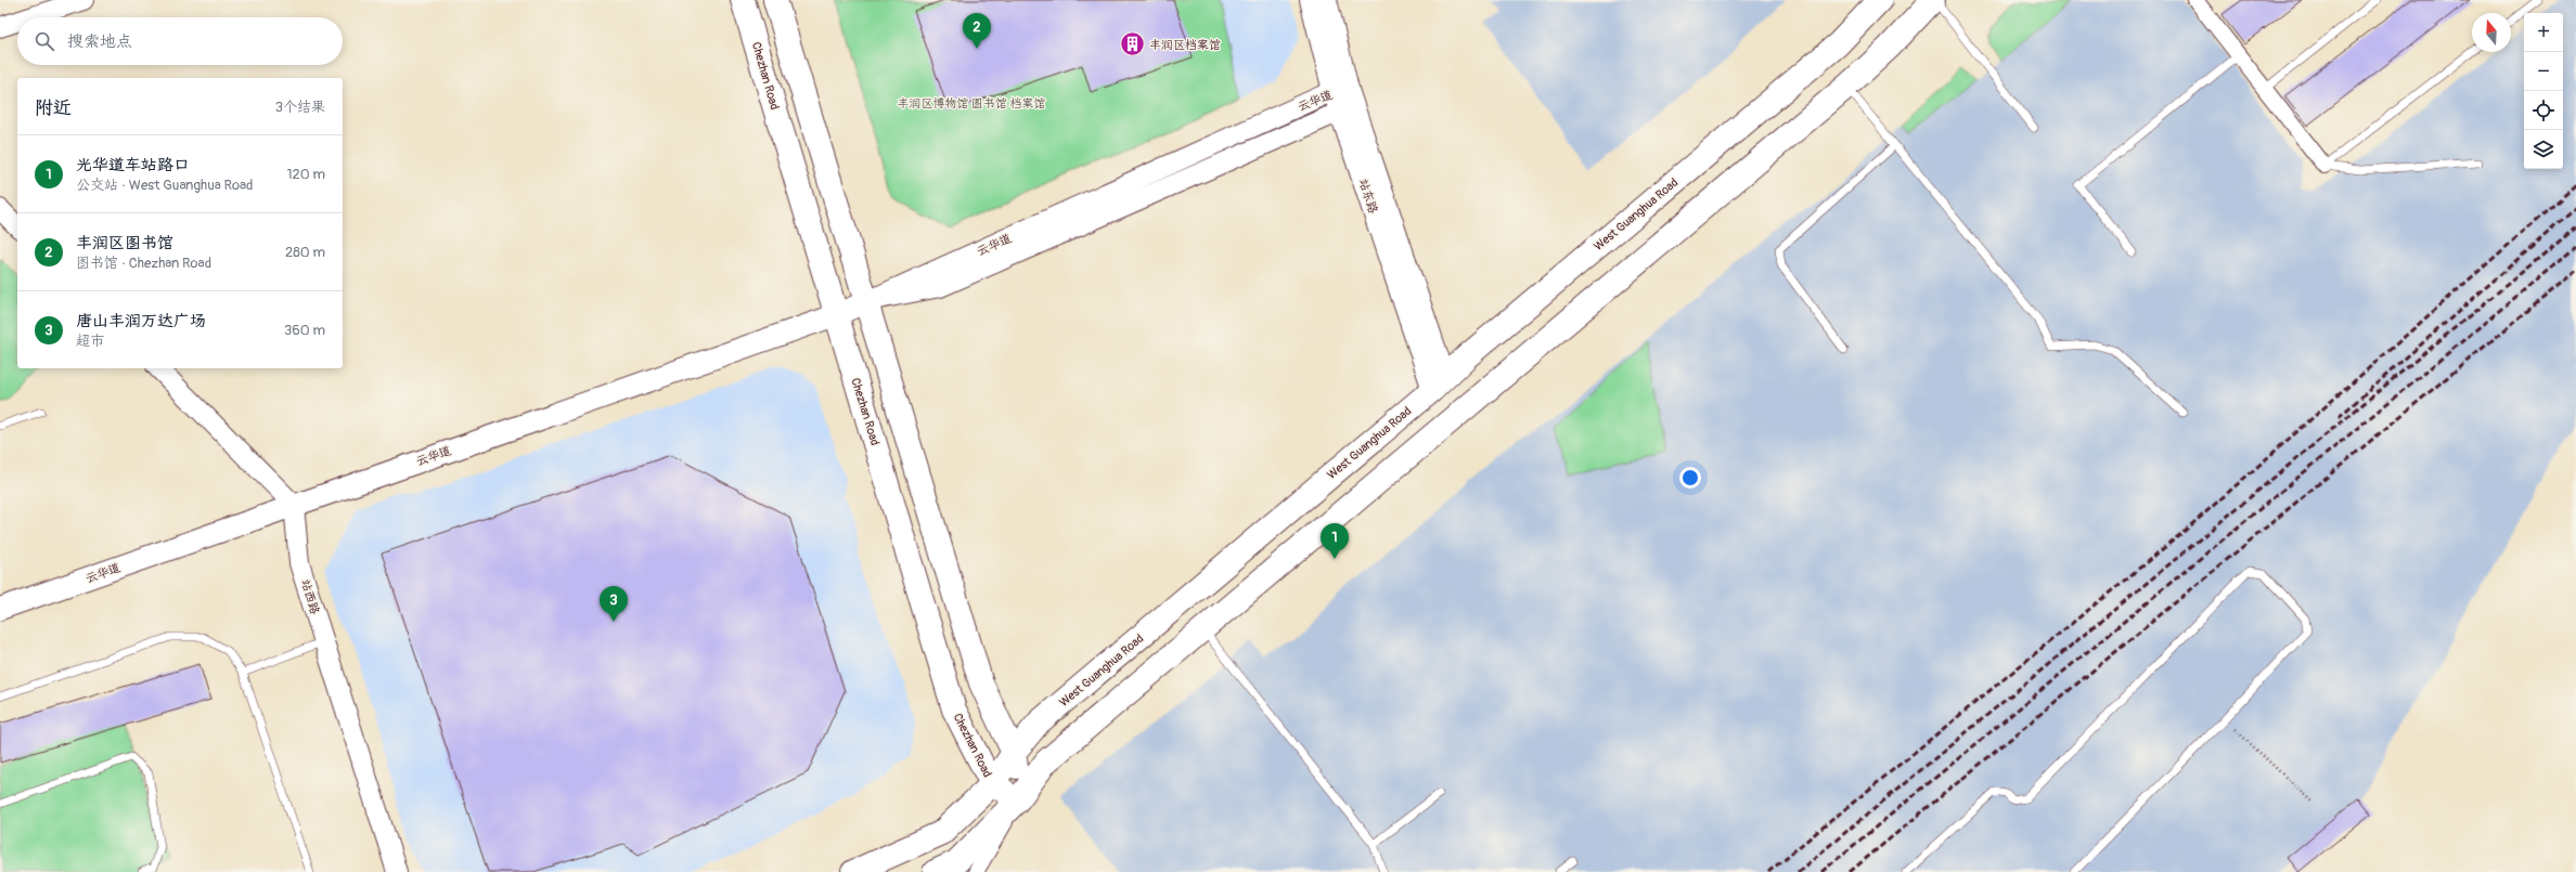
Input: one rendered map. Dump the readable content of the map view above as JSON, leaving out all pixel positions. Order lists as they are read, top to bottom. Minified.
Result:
{"streets":{"main road":["Chezhan Road","云华道","West Guanghua Road"],"street":["站东路","站西路"]},"crossings":[["Chezhan Road","云华道"],["Chezhan Road","West Guanghua Road"],["云华道","站东路"],["云华道","站西路"],["站东路","West Guanghua Road"]],"parks":["丰润区博物馆 图书馆 档案馆"],"places":{"building":["丰润区档案馆"]},"north":"top","page":{"map_buttons":["+","−"],"pins":["2","1","3"],"search":"搜索地点","heading":["附近","3个结果"],"list":[{"mark":"1","name":"光华道车站路口","note":"公交站 · West Guanghua Road","value":"120 m"},{"mark":"2","name":"丰润区图书馆","note":"图书馆 · Chezhan Road","value":"280 m"},{"mark":"3","name":"唐山丰润万达广场","note":"超市","value":"360 m"}]}}
